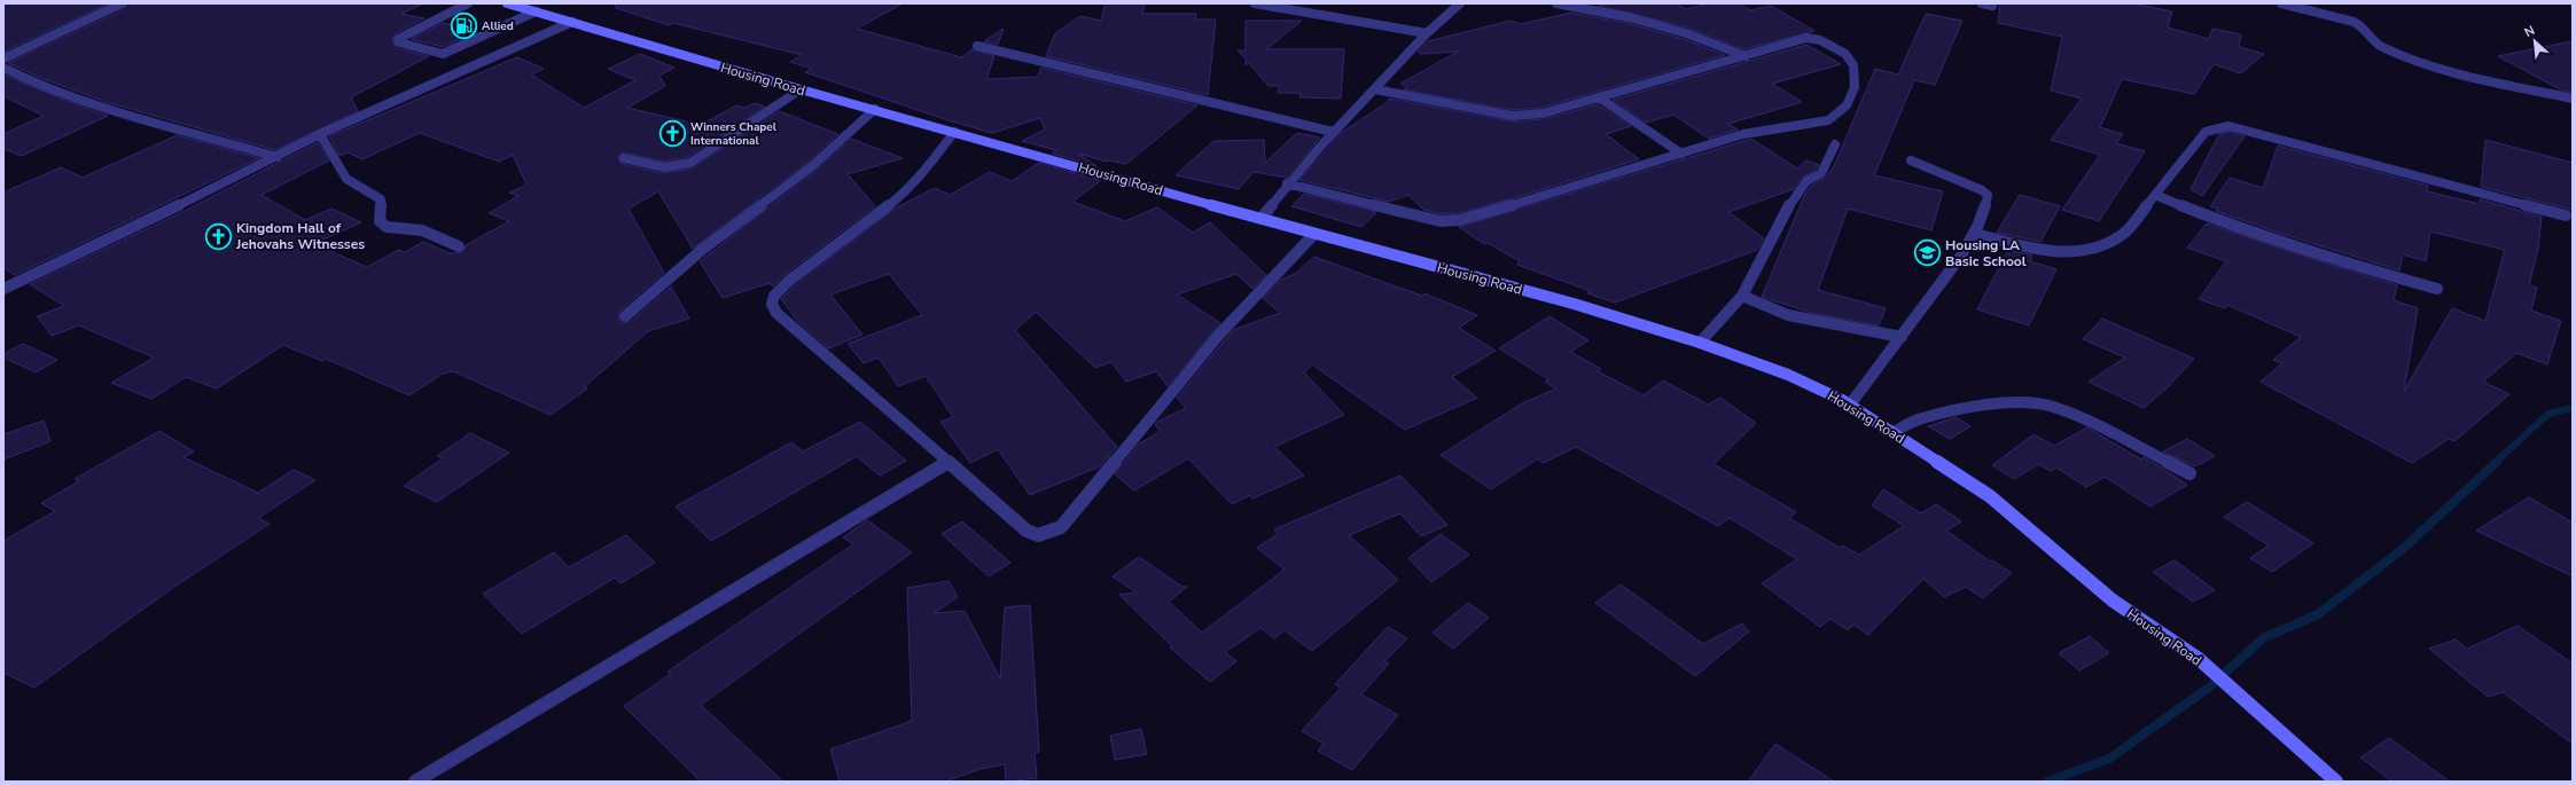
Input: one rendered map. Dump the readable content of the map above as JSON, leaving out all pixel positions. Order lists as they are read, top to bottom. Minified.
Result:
{"streets":{"street":["Housing Road"]},"places":{"fuel station":["Allied"],"church":["Winners Chapel International","Kingdom Hall of Jehovahs Witnesses"],"school or university":["Housing LA Basic School"]},"north":"top left"}
